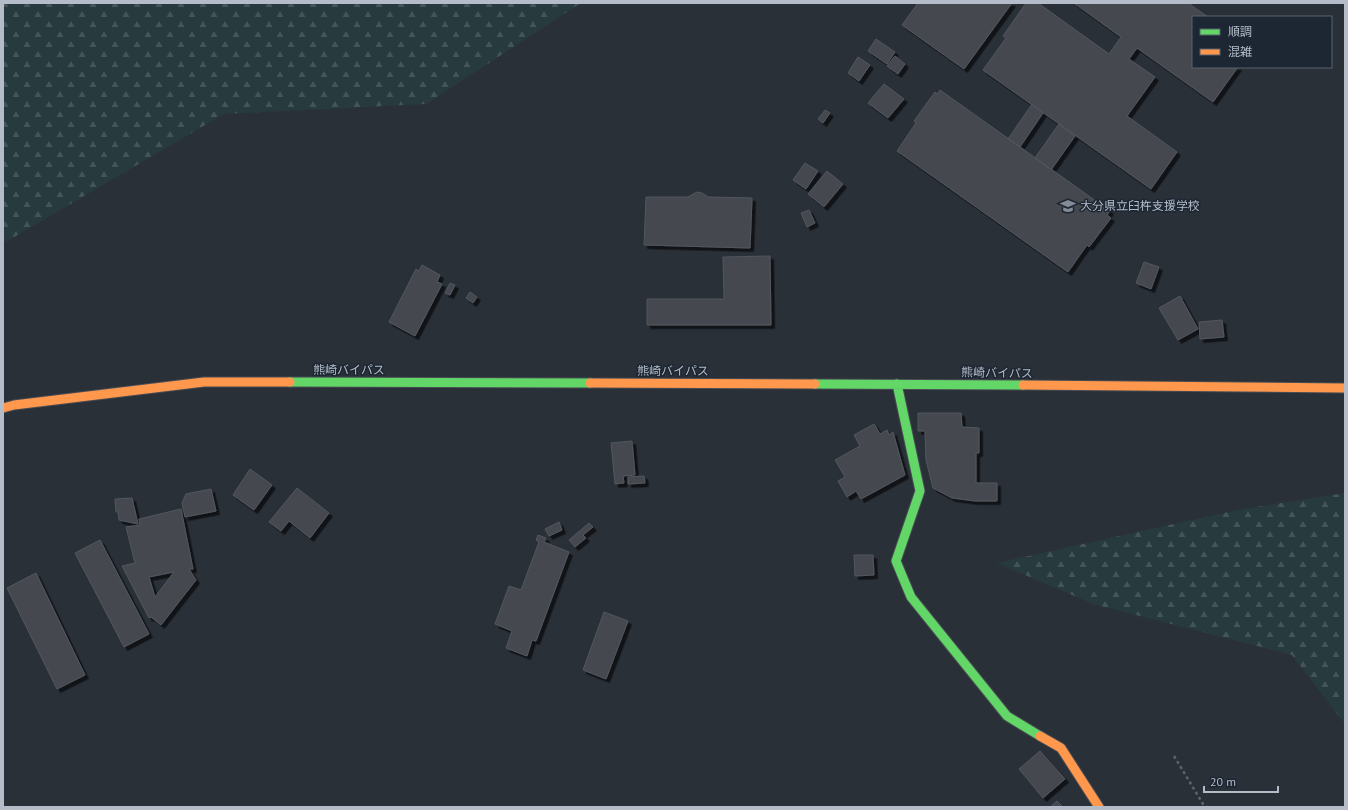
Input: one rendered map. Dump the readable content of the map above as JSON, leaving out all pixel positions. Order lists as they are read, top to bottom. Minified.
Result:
{"streets":{"main road":["熊崎バイパス"]},"places":{"school or university":["大分県立臼杵支援学校"]},"legend":["順調","混雑"],"scale_bar":"20 m"}
